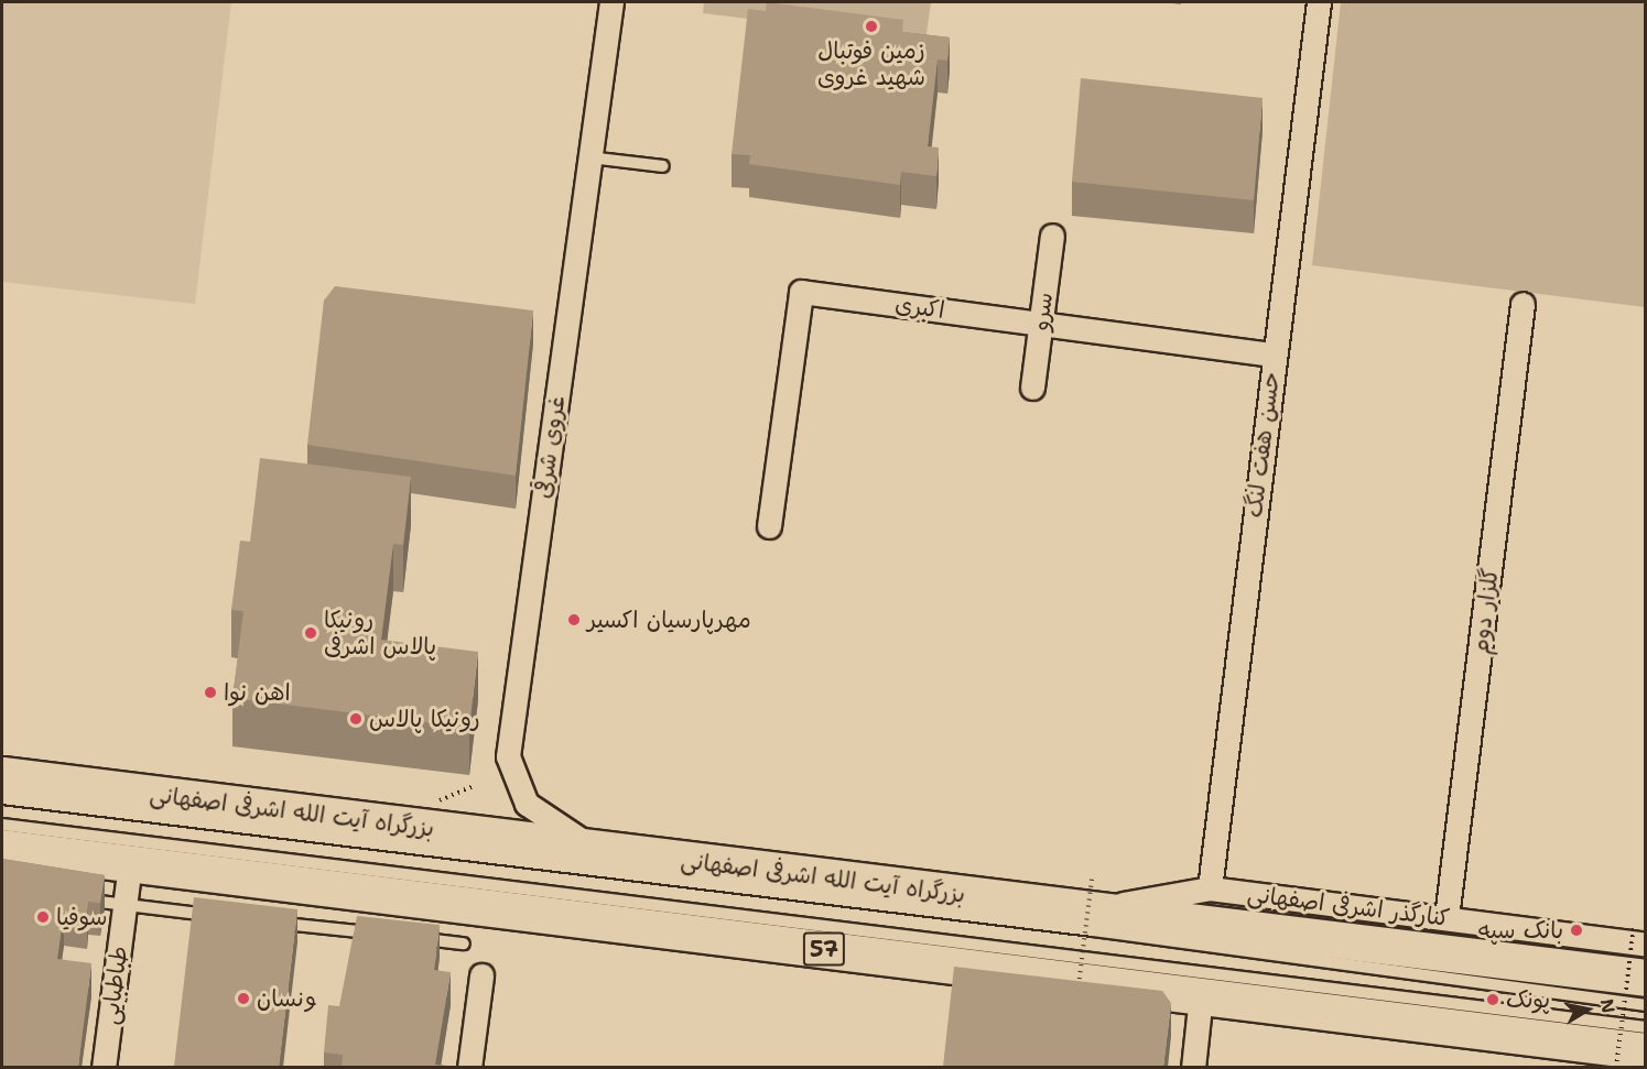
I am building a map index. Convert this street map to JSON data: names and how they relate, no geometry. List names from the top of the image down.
{
  "streets": {
    "highway": ["بزرگراه آیت الله اشرفی اصفهانی", "57"],
    "street": [
      "اکبری",
      "سرو",
      "حسن هفت لنگ",
      "غروی شرقی",
      "گلزار دوم",
      "کنارگذر اشرفی اصفهانی",
      "طباطبایی"
    ]
  },
  "crossings": [
    ["اکبری", "سرو"],
    ["اکبری", "حسن هفت لنگ"],
    ["حسن هفت لنگ", "کنارگذر اشرفی اصفهانی"],
    ["غروی شرقی", "بزرگراه آیت الله اشرفی اصفهانی"],
    ["گلزار دوم", "کنارگذر اشرفی اصفهانی"],
    ["بزرگراه آیت الله اشرفی اصفهانی", "کنارگذر اشرفی اصفهانی"],
    ["57", "طباطبایی"]
  ],
  "places": [
    "زمین فوتبال شهید غروی",
    "مهرپارسیان اکسیر",
    "رونیکا پالاس اشرفی",
    "اهن نوا",
    "رونیکا پالاس",
    "سوفیا",
    "بانک سپه",
    "ونسان",
    "پونک"
  ],
  "north": "right"
}
